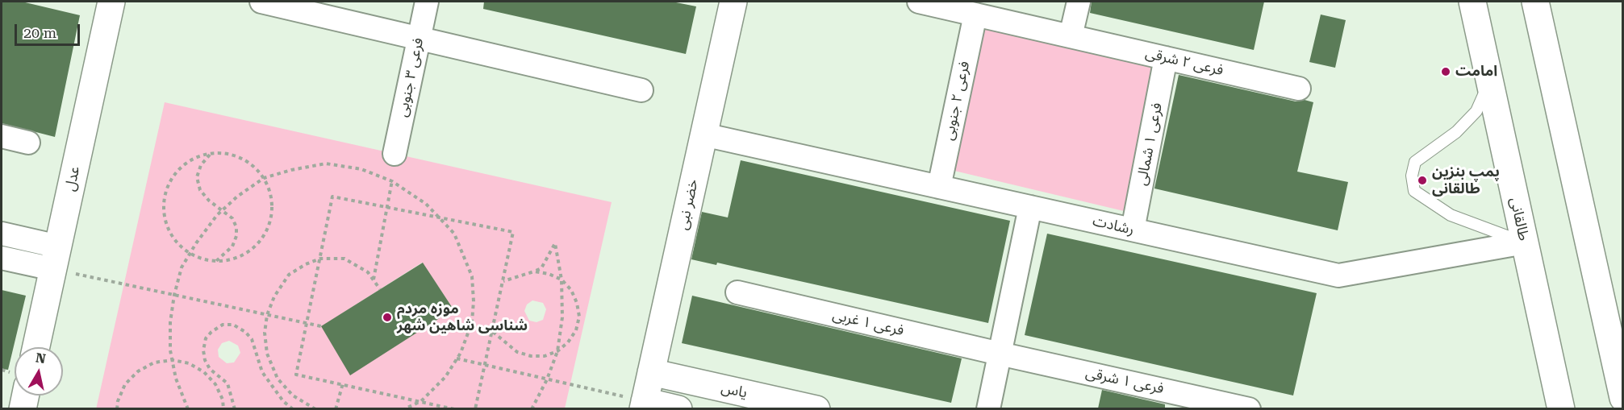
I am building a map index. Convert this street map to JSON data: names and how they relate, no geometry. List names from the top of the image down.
{
  "streets": {
    "street": [
      "فرعی ۲ شرقی",
      "فرعی ۳ جنوبی",
      "فرعی ۲ جنوبی",
      "فرعی ۱ شمالی",
      "عدل",
      "خضر نبی",
      "طالقانی",
      "رشادت",
      "فرعی ۱ غربی",
      "فرعی ۱ شرقی",
      "یاس"
    ]
  },
  "crossings": [
    ["فرعی ۲ شرقی", "فرعی ۲ جنوبی"],
    ["فرعی ۲ شرقی", "فرعی ۱ شمالی"],
    ["فرعی ۲ جنوبی", "رشادت"],
    ["فرعی ۱ شمالی", "رشادت"],
    ["خضر نبی", "رشادت"],
    ["خضر نبی", "یاس"],
    ["طالقانی", "رشادت"],
    ["فرعی ۱ غربی", "فرعی ۱ شرقی"]
  ],
  "places": ["امامت", "پمپ بنزین طالقانی", "موزه مردم شناسی شاهین شهر"],
  "scale_bar": "20 m",
  "north": "top"
}
